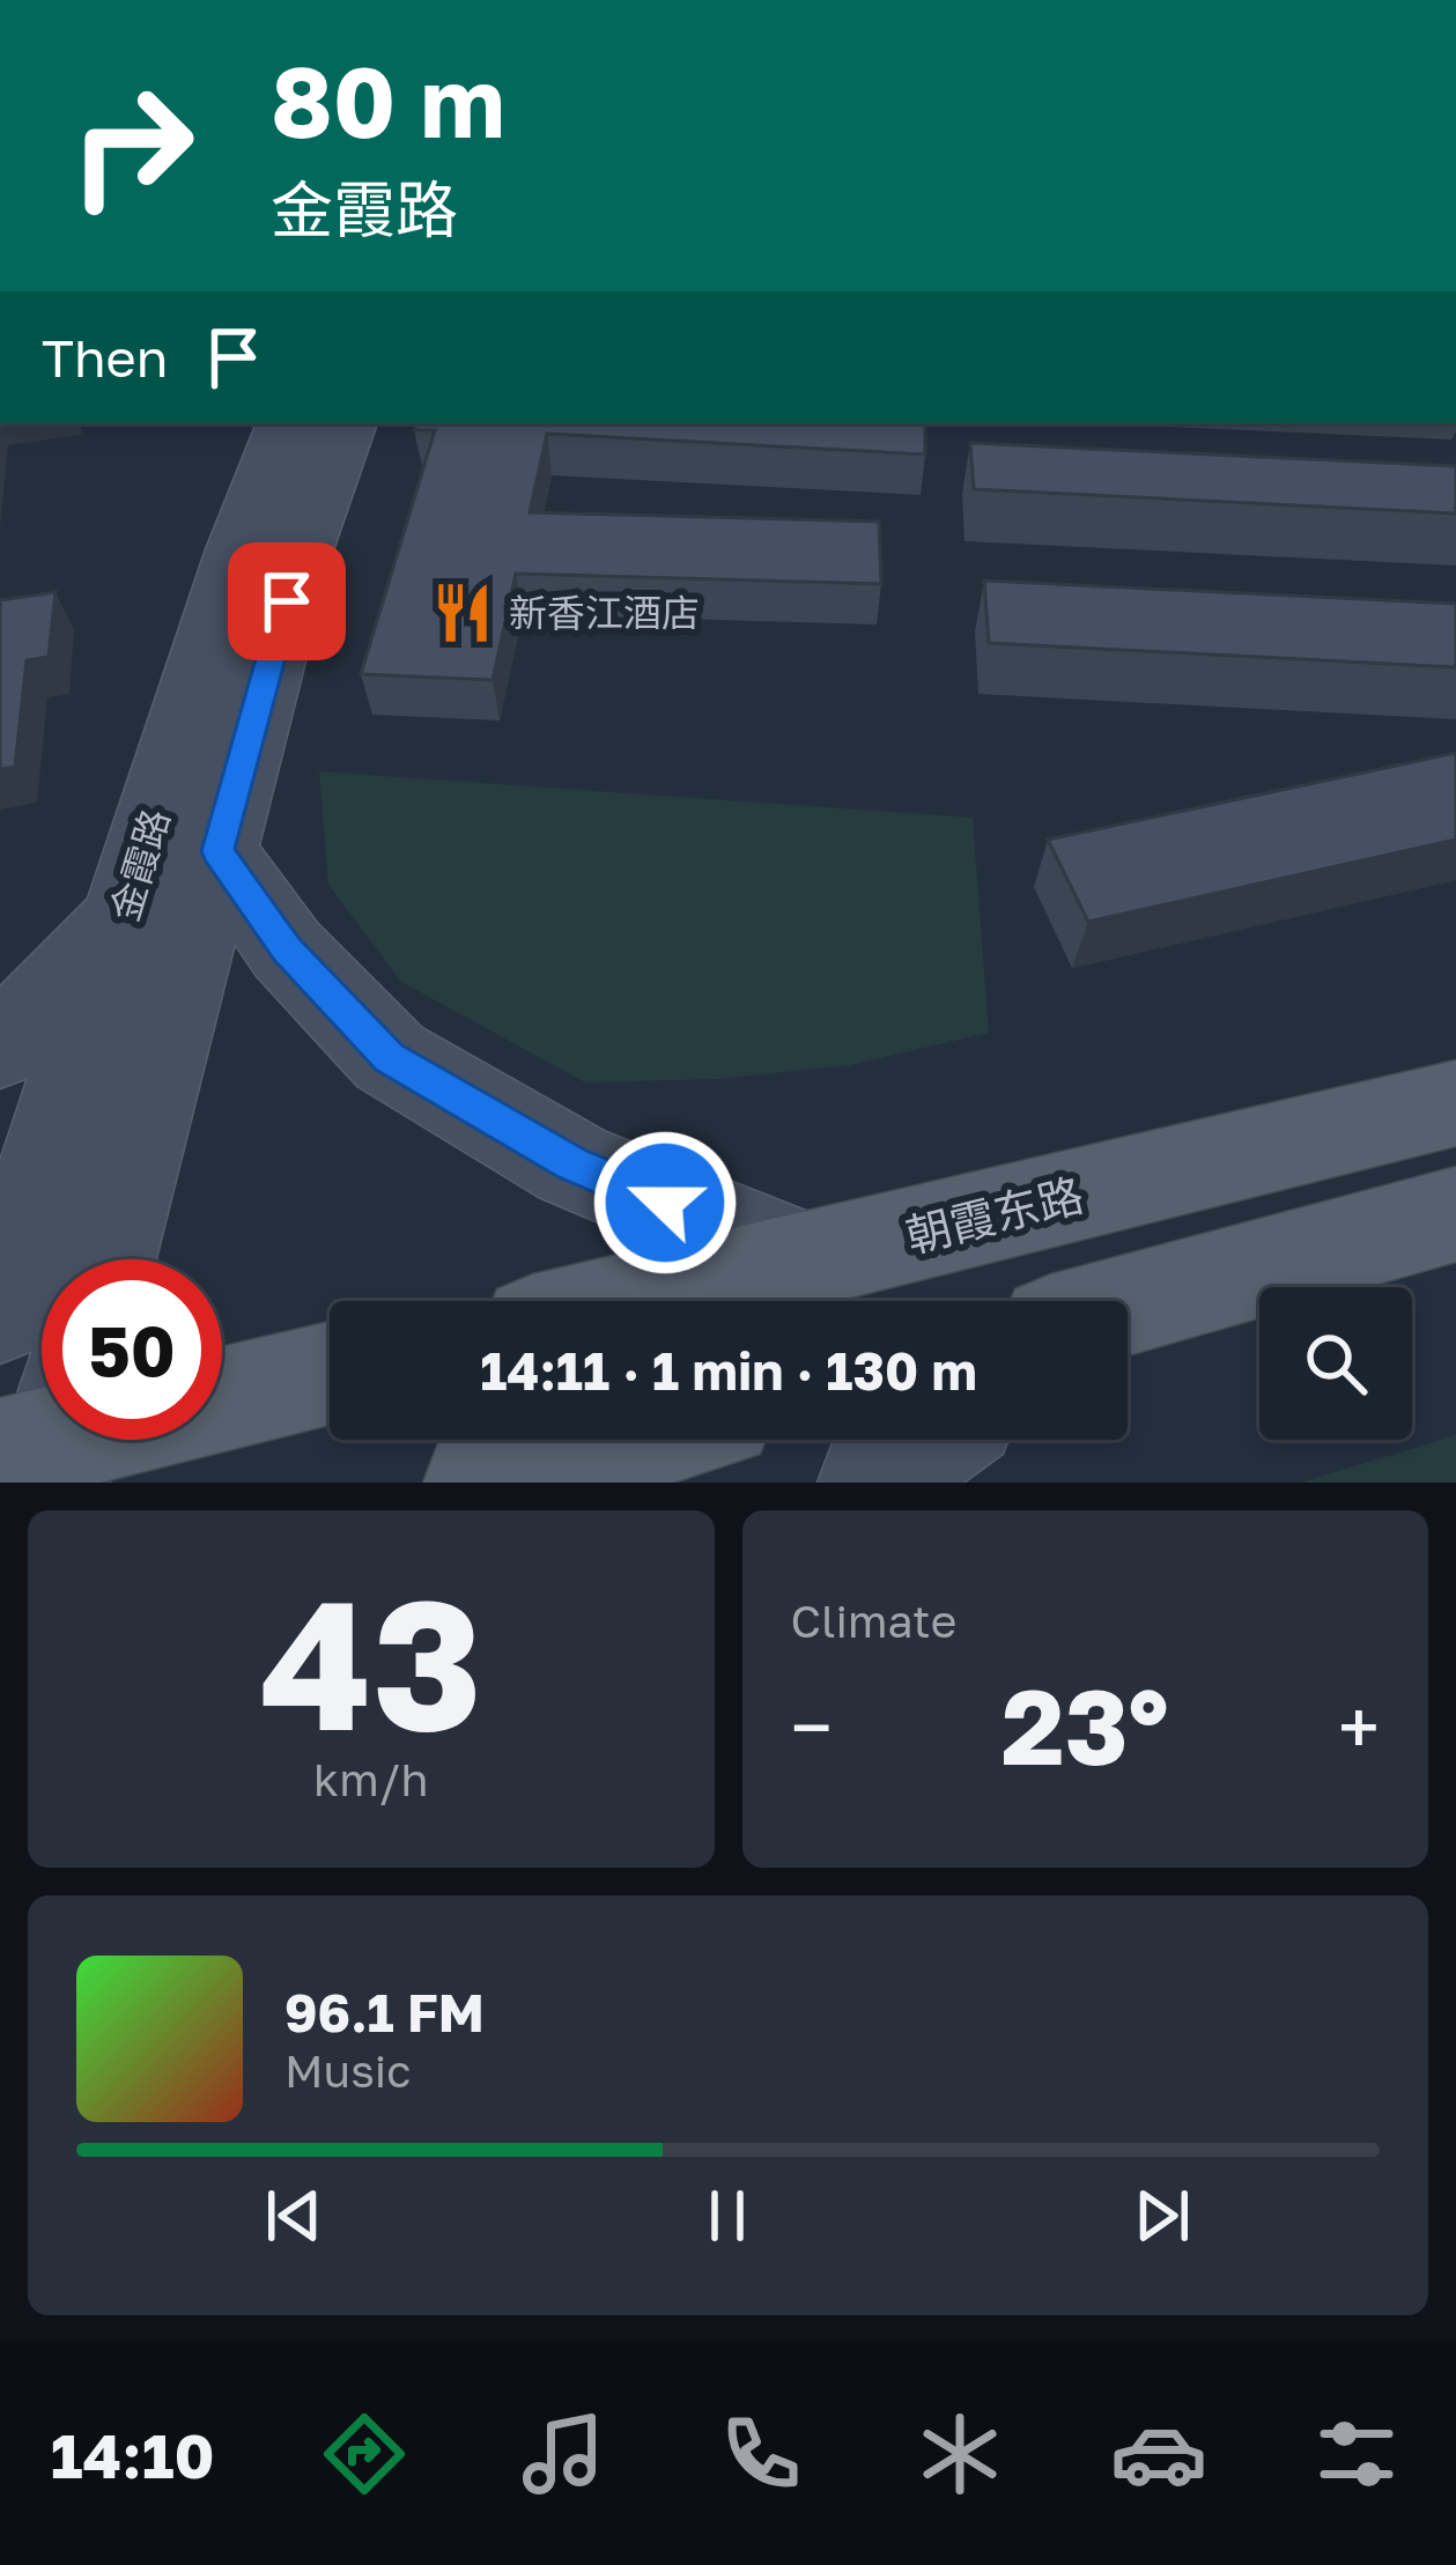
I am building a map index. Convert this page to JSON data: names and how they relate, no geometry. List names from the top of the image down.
{
  "streets": {
    "main road": ["金霞路", "朝霞东路"]
  },
  "places": {
    "restaurant": ["新香江酒店"]
  },
  "page": {
    "turn": ["80 m", "金霞路"],
    "then": "Then",
    "limit": "50",
    "trip": "14:11 · 1 min · 130 m",
    "tile": [
      ["43", "km/h"],
      "Climate"
    ],
    "heat": ["−", "23°", "+"],
    "song": ["96.1 FM", "Music"],
    "tabs": "14:10"
  }
}
